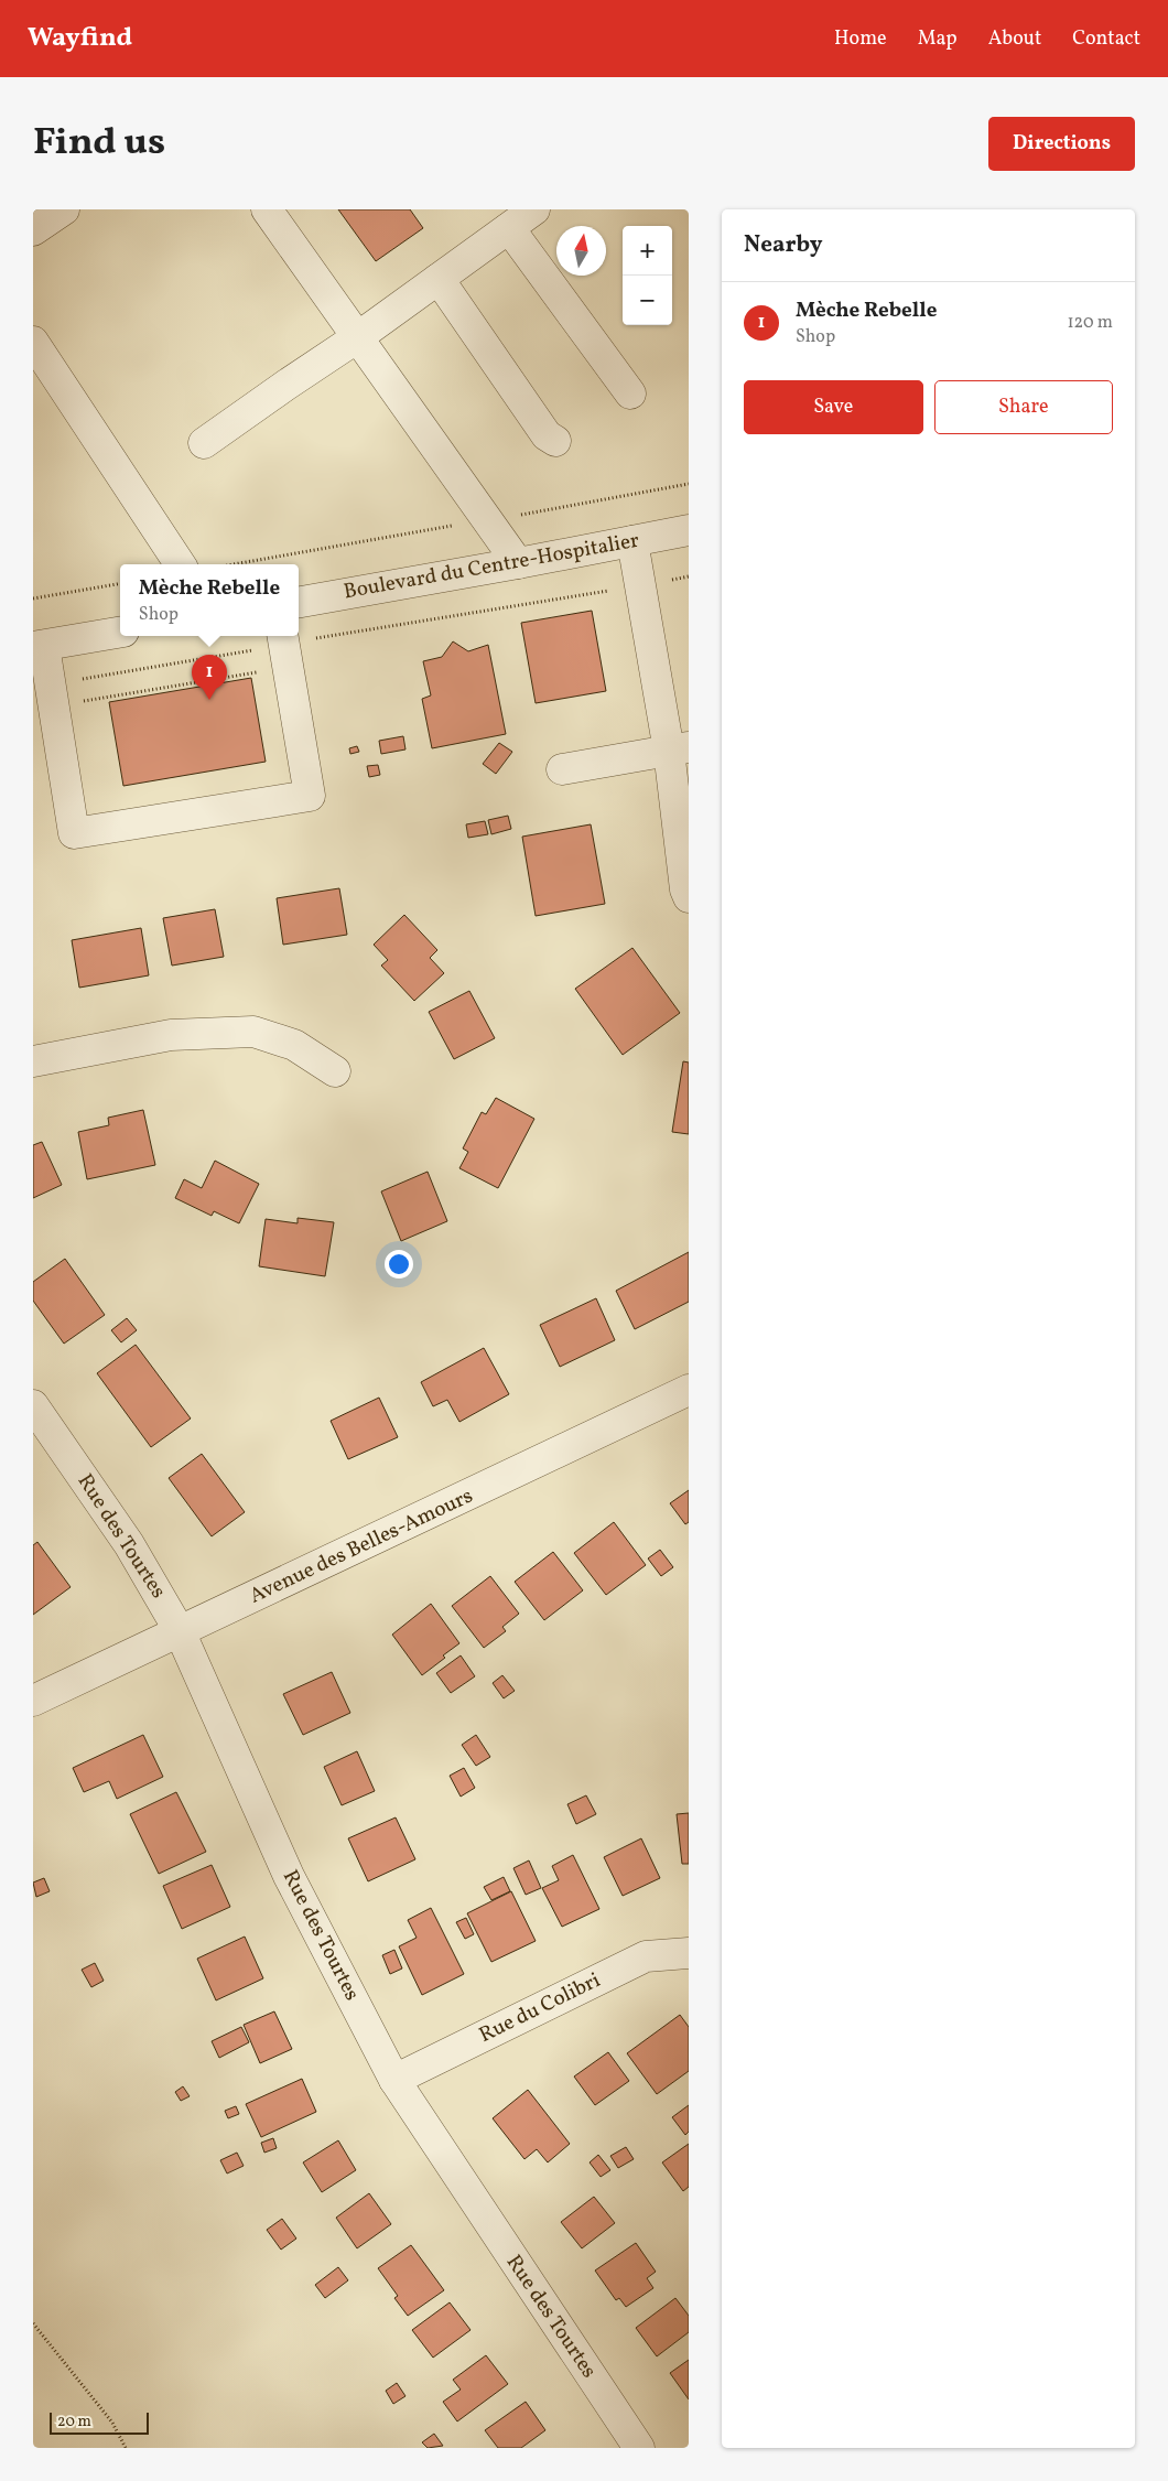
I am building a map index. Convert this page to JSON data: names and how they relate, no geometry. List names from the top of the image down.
{
  "streets": {
    "street": [
      "Boulevard du Centre-Hospitalier",
      "Rue des Tourtes",
      "Avenue des Belles-Amours",
      "Rue du Colibri"
    ]
  },
  "crossings": [
    ["Rue des Tourtes", "Avenue des Belles-Amours"],
    ["Rue des Tourtes", "Rue du Colibri"]
  ],
  "scale_bar": "20 m",
  "north": "top",
  "page": {
    "header": "Wayfind",
    "nav": [
      "Home",
      "Map",
      "About",
      "Contact"
    ],
    "title": "Find us",
    "buttons": [
      "Directions",
      ["Save", "Share"]
    ],
    "heading": "Nearby",
    "map_buttons": ["+", "−"],
    "list": [
      {
        "mark": "1",
        "name": "Mèche Rebelle",
        "note": "Shop",
        "value": "120 m"
      }
    ],
    "popup": ["Mèche Rebelle", "Shop"],
    "pins": "1",
    "scale": "20 m"
  }
}
